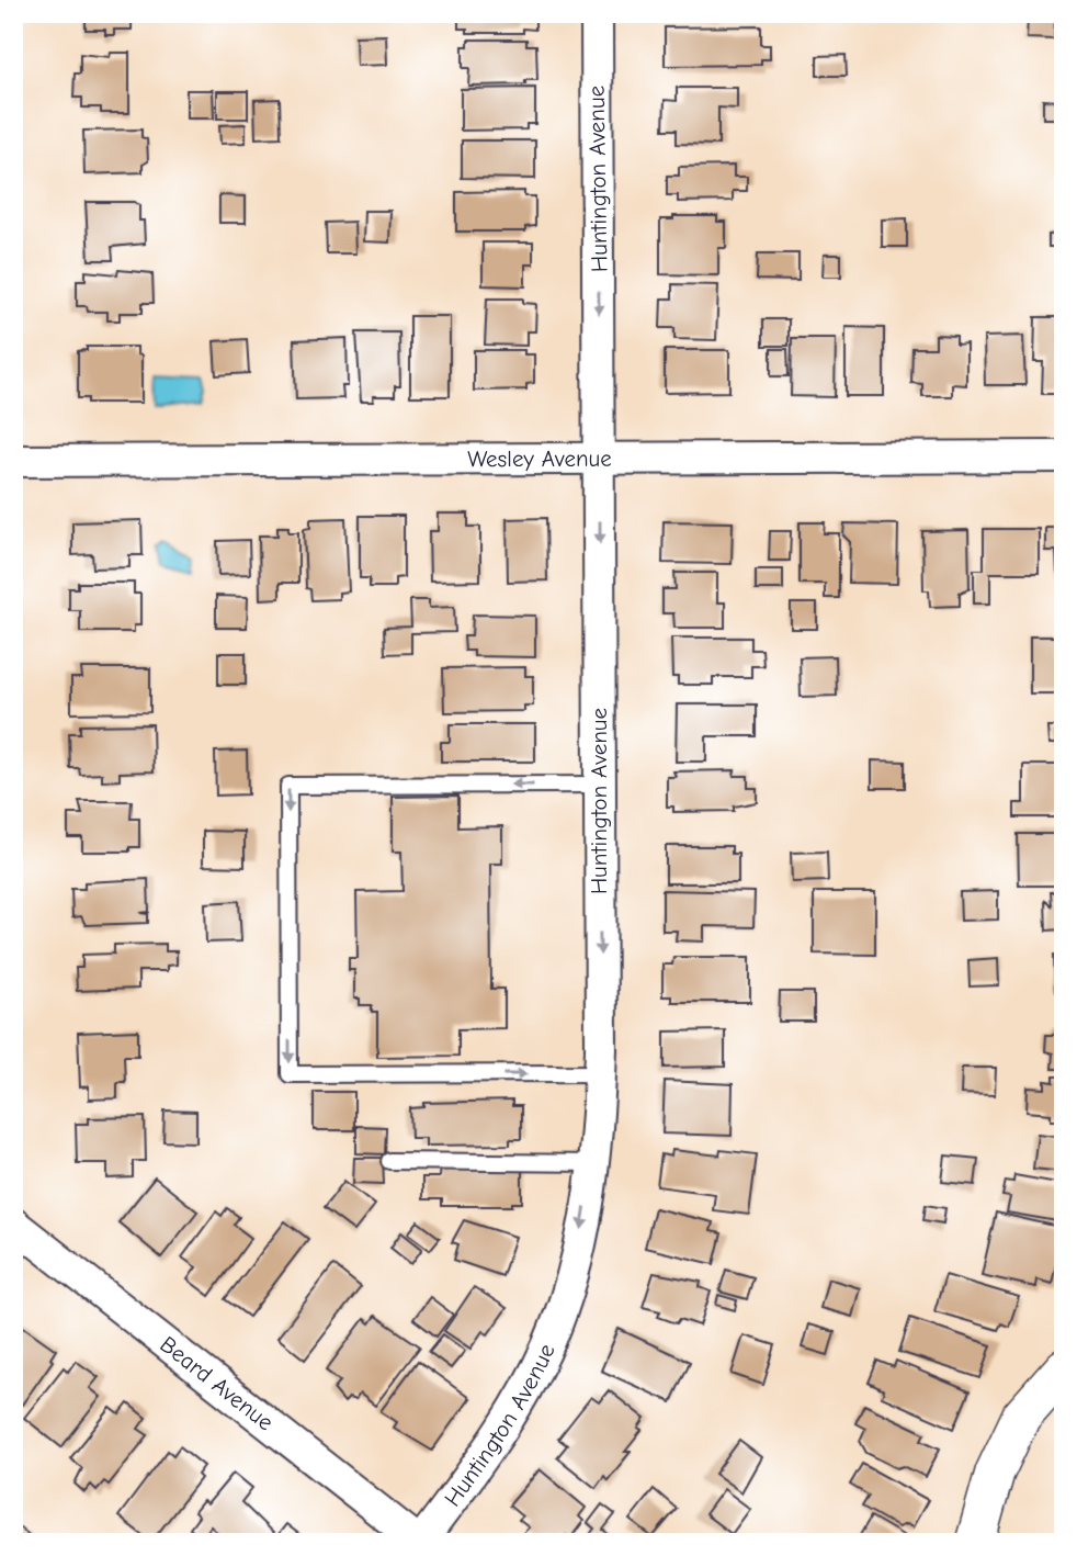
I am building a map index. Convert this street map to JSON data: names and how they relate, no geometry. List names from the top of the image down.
{
  "streets": {
    "street": ["Huntington Avenue", "Wesley Avenue", "Beard Avenue"]
  },
  "crossings": [
    ["Huntington Avenue", "Wesley Avenue"],
    ["Huntington Avenue", "Beard Avenue"]
  ],
  "one_way": ["Huntington Avenue"]
}
